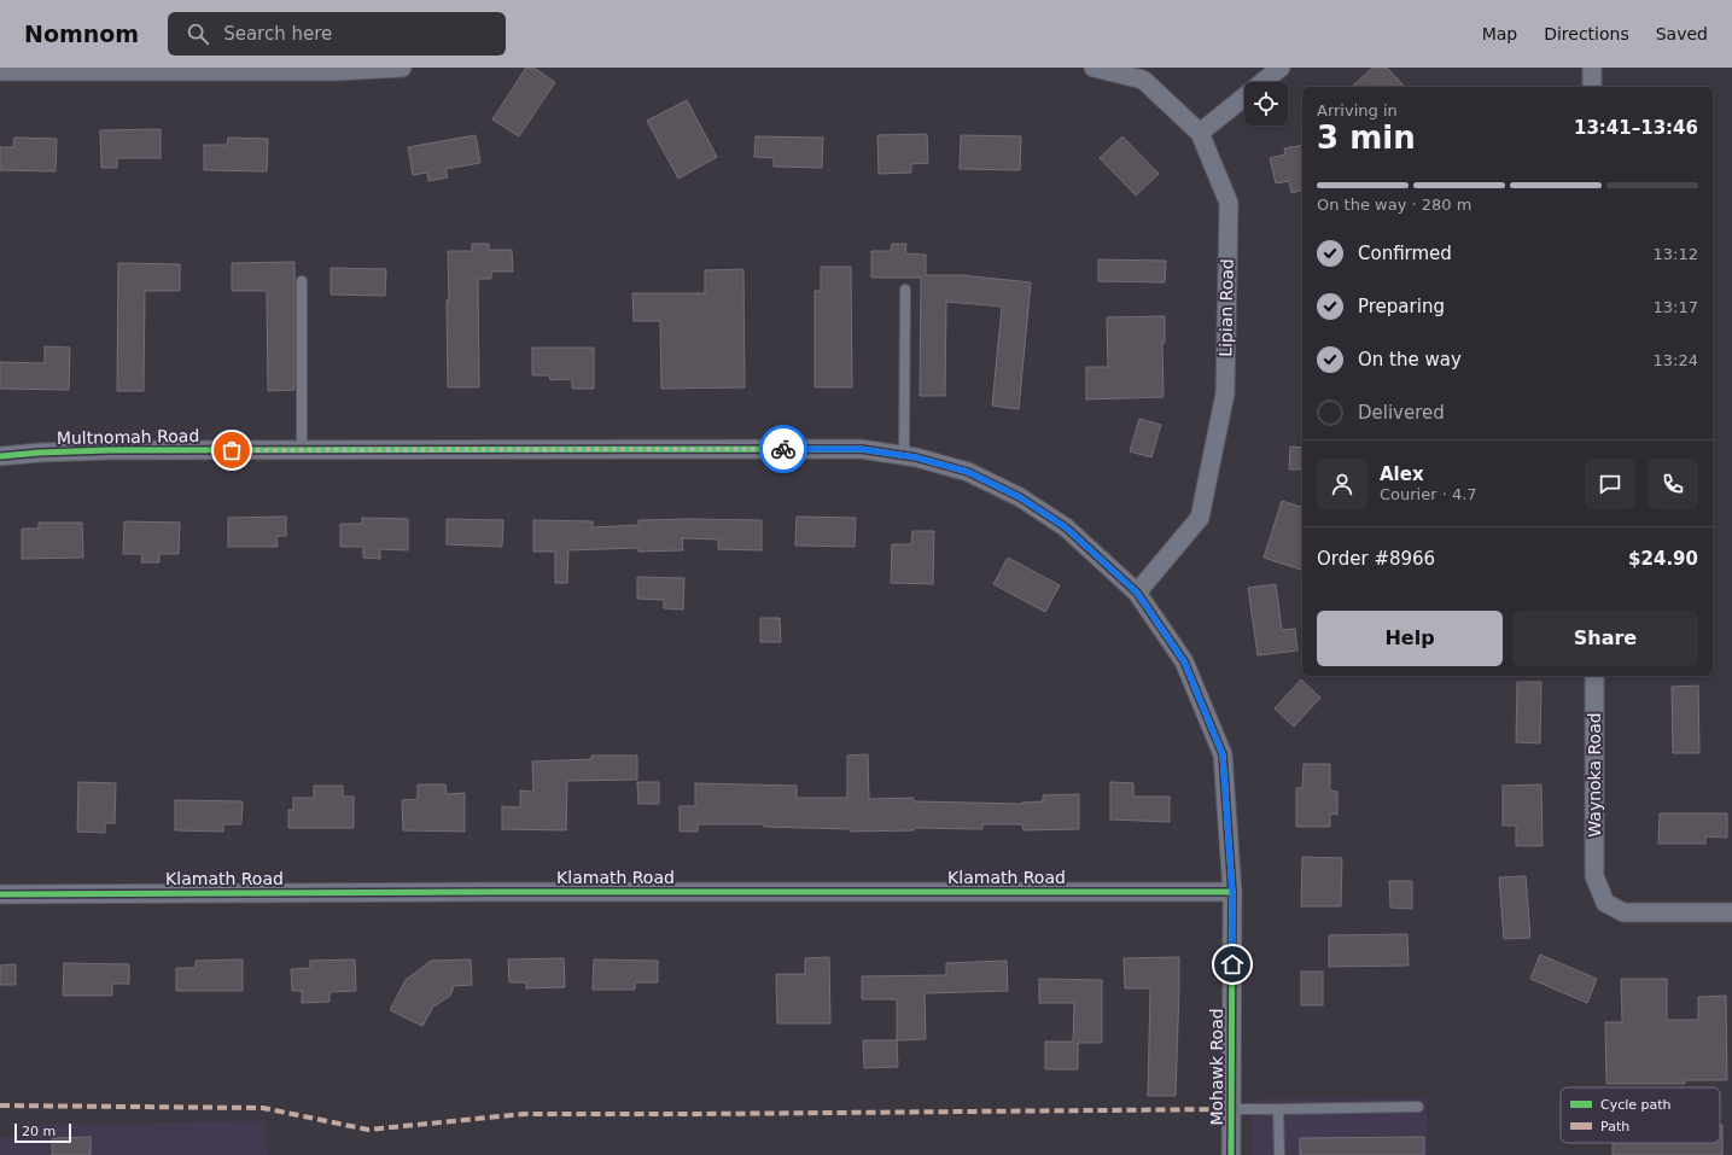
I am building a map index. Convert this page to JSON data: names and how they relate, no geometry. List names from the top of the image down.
{
  "streets": {
    "street": [
      "Lipian Road",
      "Multnomah Road",
      "Waynoka Road",
      "Klamath Road",
      "Mohawk Road"
    ]
  },
  "crossings": [
    ["Lipian Road", "Multnomah Road"],
    ["Multnomah Road", "Klamath Road"],
    ["Multnomah Road", "Mohawk Road"],
    ["Klamath Road", "Mohawk Road"]
  ],
  "legend": ["Cycle path", "Path"],
  "scale_bar": "20 m",
  "page": {
    "header": "Nomnom",
    "search": "Search here",
    "nav": ["Map", "Directions", "Saved"],
    "heading": ["3 min", "Arriving in", "13:41–13:46"],
    "panel": [
      "Alex",
      "Courier · 4.7",
      "Order #8966",
      "$24.90"
    ],
    "bar": "On the way · 280 m",
    "list": [
      ["Confirmed", "13:12"],
      ["Preparing", "13:17"],
      ["On the way", "13:24"],
      "Delivered"
    ],
    "buttons": ["Help", "Share"],
    "scale": "20 m"
  }
}
